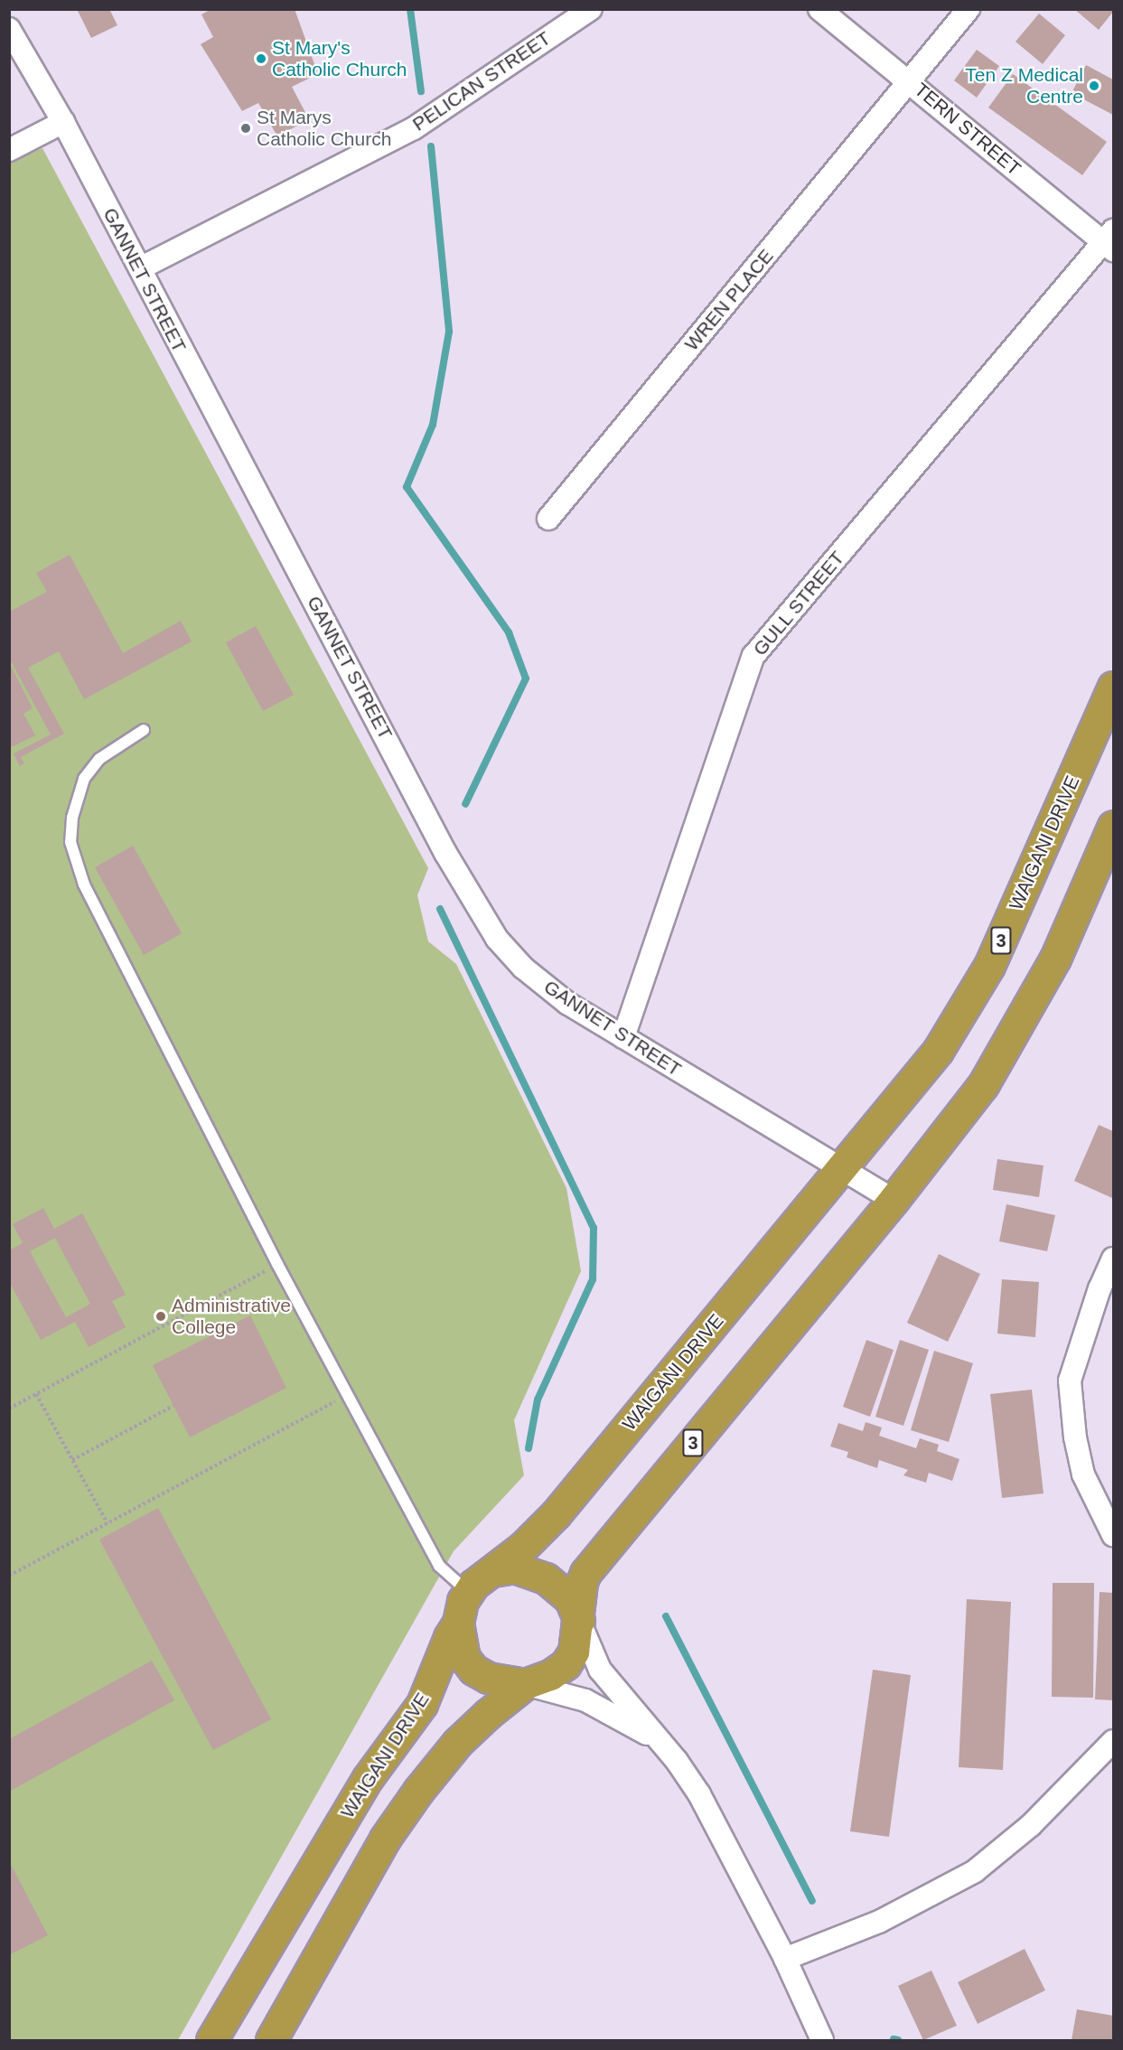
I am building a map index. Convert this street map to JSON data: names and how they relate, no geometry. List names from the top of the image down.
{
  "streets": {
    "highway": ["WAIGANI DRIVE", "3"],
    "street": [
      "PELICAN STREET",
      "TERN STREET",
      "GANNET STREET",
      "WREN PLACE",
      "GULL STREET"
    ]
  },
  "crossings": [
    ["PELICAN STREET", "GANNET STREET"],
    ["TERN STREET", "WREN PLACE"],
    ["TERN STREET", "GULL STREET"],
    ["GANNET STREET", "GULL STREET"],
    ["GANNET STREET", "WAIGANI DRIVE"],
    ["GANNET STREET", "3"],
    ["WAIGANI DRIVE", "3"]
  ],
  "places": [
    "St Mary's Catholic Church",
    "Ten Z Medical Centre",
    "St Marys Catholic Church",
    "Administrative College"
  ]
}
